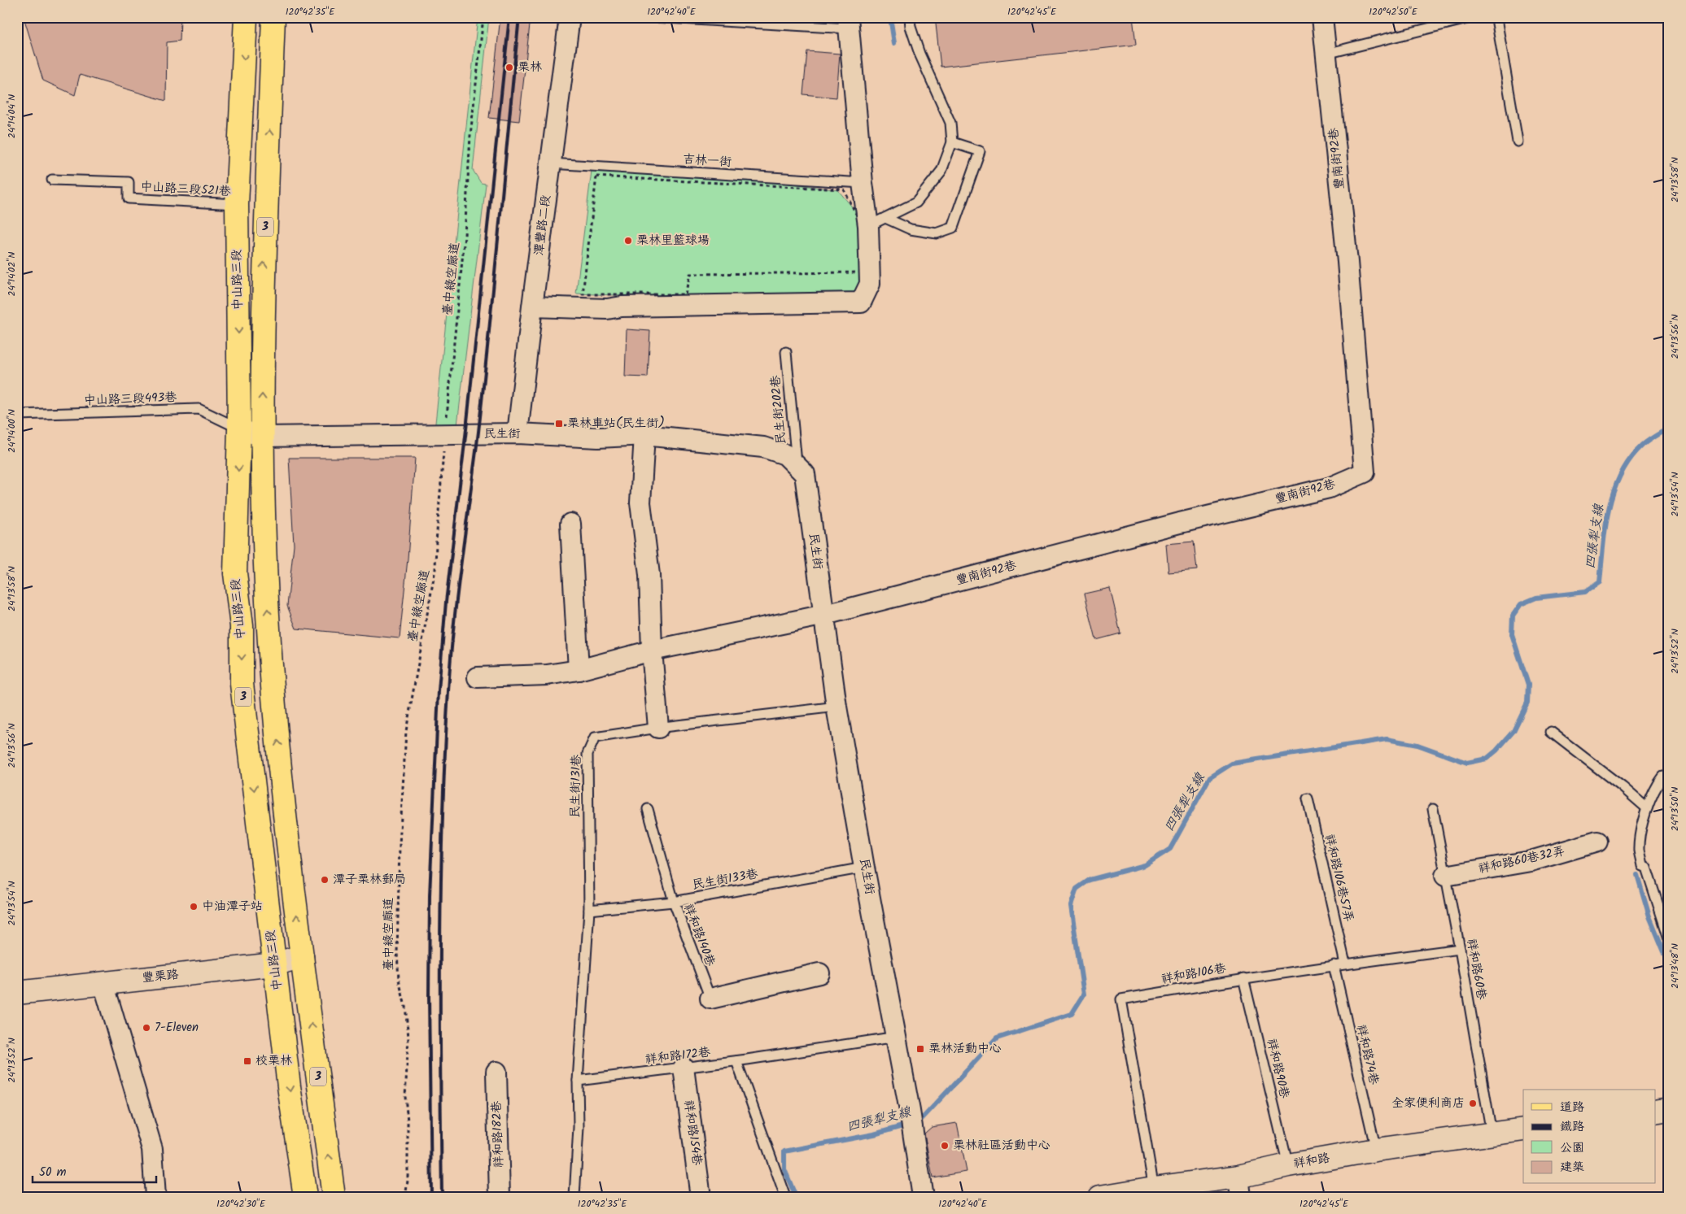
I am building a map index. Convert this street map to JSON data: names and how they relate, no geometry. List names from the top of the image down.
{
  "streets": {
    "main road": ["3", "中山路三段"],
    "street": [
      "豐南街92巷",
      "潭豐路二段",
      "民生街",
      "祥和路60巷32弄",
      "豐栗路",
      "祥和路154巷",
      "祥和路182巷",
      "祥和路"
    ],
    "lane": [
      "吉林一街",
      "中山路三段521巷",
      "中山路三段493巷",
      "民生街202巷",
      "民生街131巷",
      "祥和路106巷57弄",
      "民生街133巷",
      "祥和路140巷",
      "祥和路60巷",
      "祥和路106巷",
      "祥和路74巷",
      "祥和路172巷",
      "祥和路90巷"
    ],
    "path": ["臺中綠空廊道"]
  },
  "crossings": [
    ["豐南街92巷", "民生街"],
    ["吉林一街", "潭豐路二段"],
    ["中山路三段521巷", "中山路三段"],
    ["潭豐路二段", "民生街"],
    ["臺中綠空廊道", "民生街"],
    ["中山路三段", "中山路三段493巷"],
    ["中山路三段", "民生街"],
    ["中山路三段", "豐栗路"],
    ["中山路三段493巷", "民生街"],
    ["民生街202巷", "民生街"],
    ["民生街", "民生街131巷"],
    ["民生街", "民生街133巷"],
    ["民生街", "祥和路172巷"],
    ["民生街131巷", "民生街133巷"],
    ["民生街131巷", "祥和路172巷"],
    ["祥和路60巷32弄", "祥和路60巷"],
    ["祥和路106巷57弄", "祥和路106巷"],
    ["民生街133巷", "祥和路140巷"],
    ["祥和路60巷", "祥和路106巷"],
    ["祥和路60巷", "祥和路"],
    ["祥和路106巷", "祥和路74巷"],
    ["祥和路106巷", "祥和路90巷"],
    ["祥和路106巷", "祥和路"],
    ["祥和路74巷", "祥和路"],
    ["祥和路172巷", "祥和路154巷"],
    ["祥和路90巷", "祥和路"]
  ],
  "water": ["四張犁支線"],
  "places": {
    "other": [
      "栗林",
      "栗林里籃球場",
      "潭子栗林郵局",
      "中油潭子站",
      "7-Eleven",
      "全家便利商店",
      "栗林社區活動中心"
    ],
    "transit": ["栗林車站(民生街)", "栗林活動中心", "校栗林"]
  },
  "legend": [
    "道路",
    "鐵路",
    "公園",
    "建築"
  ],
  "scale_bar": "50 m",
  "coordinates": [
    "120°42'35\"E",
    "120°42'40\"E",
    "120°42'45\"E",
    "120°42'50\"E",
    "24°14'04\"N",
    "24°13'58\"N",
    "24°14'02\"N",
    "24°13'56\"N",
    "24°14'00\"N",
    "24°13'54\"N",
    "24°13'52\"N",
    "24°13'50\"N",
    "24°13'48\"N",
    "120°42'30\"E"
  ]
}
